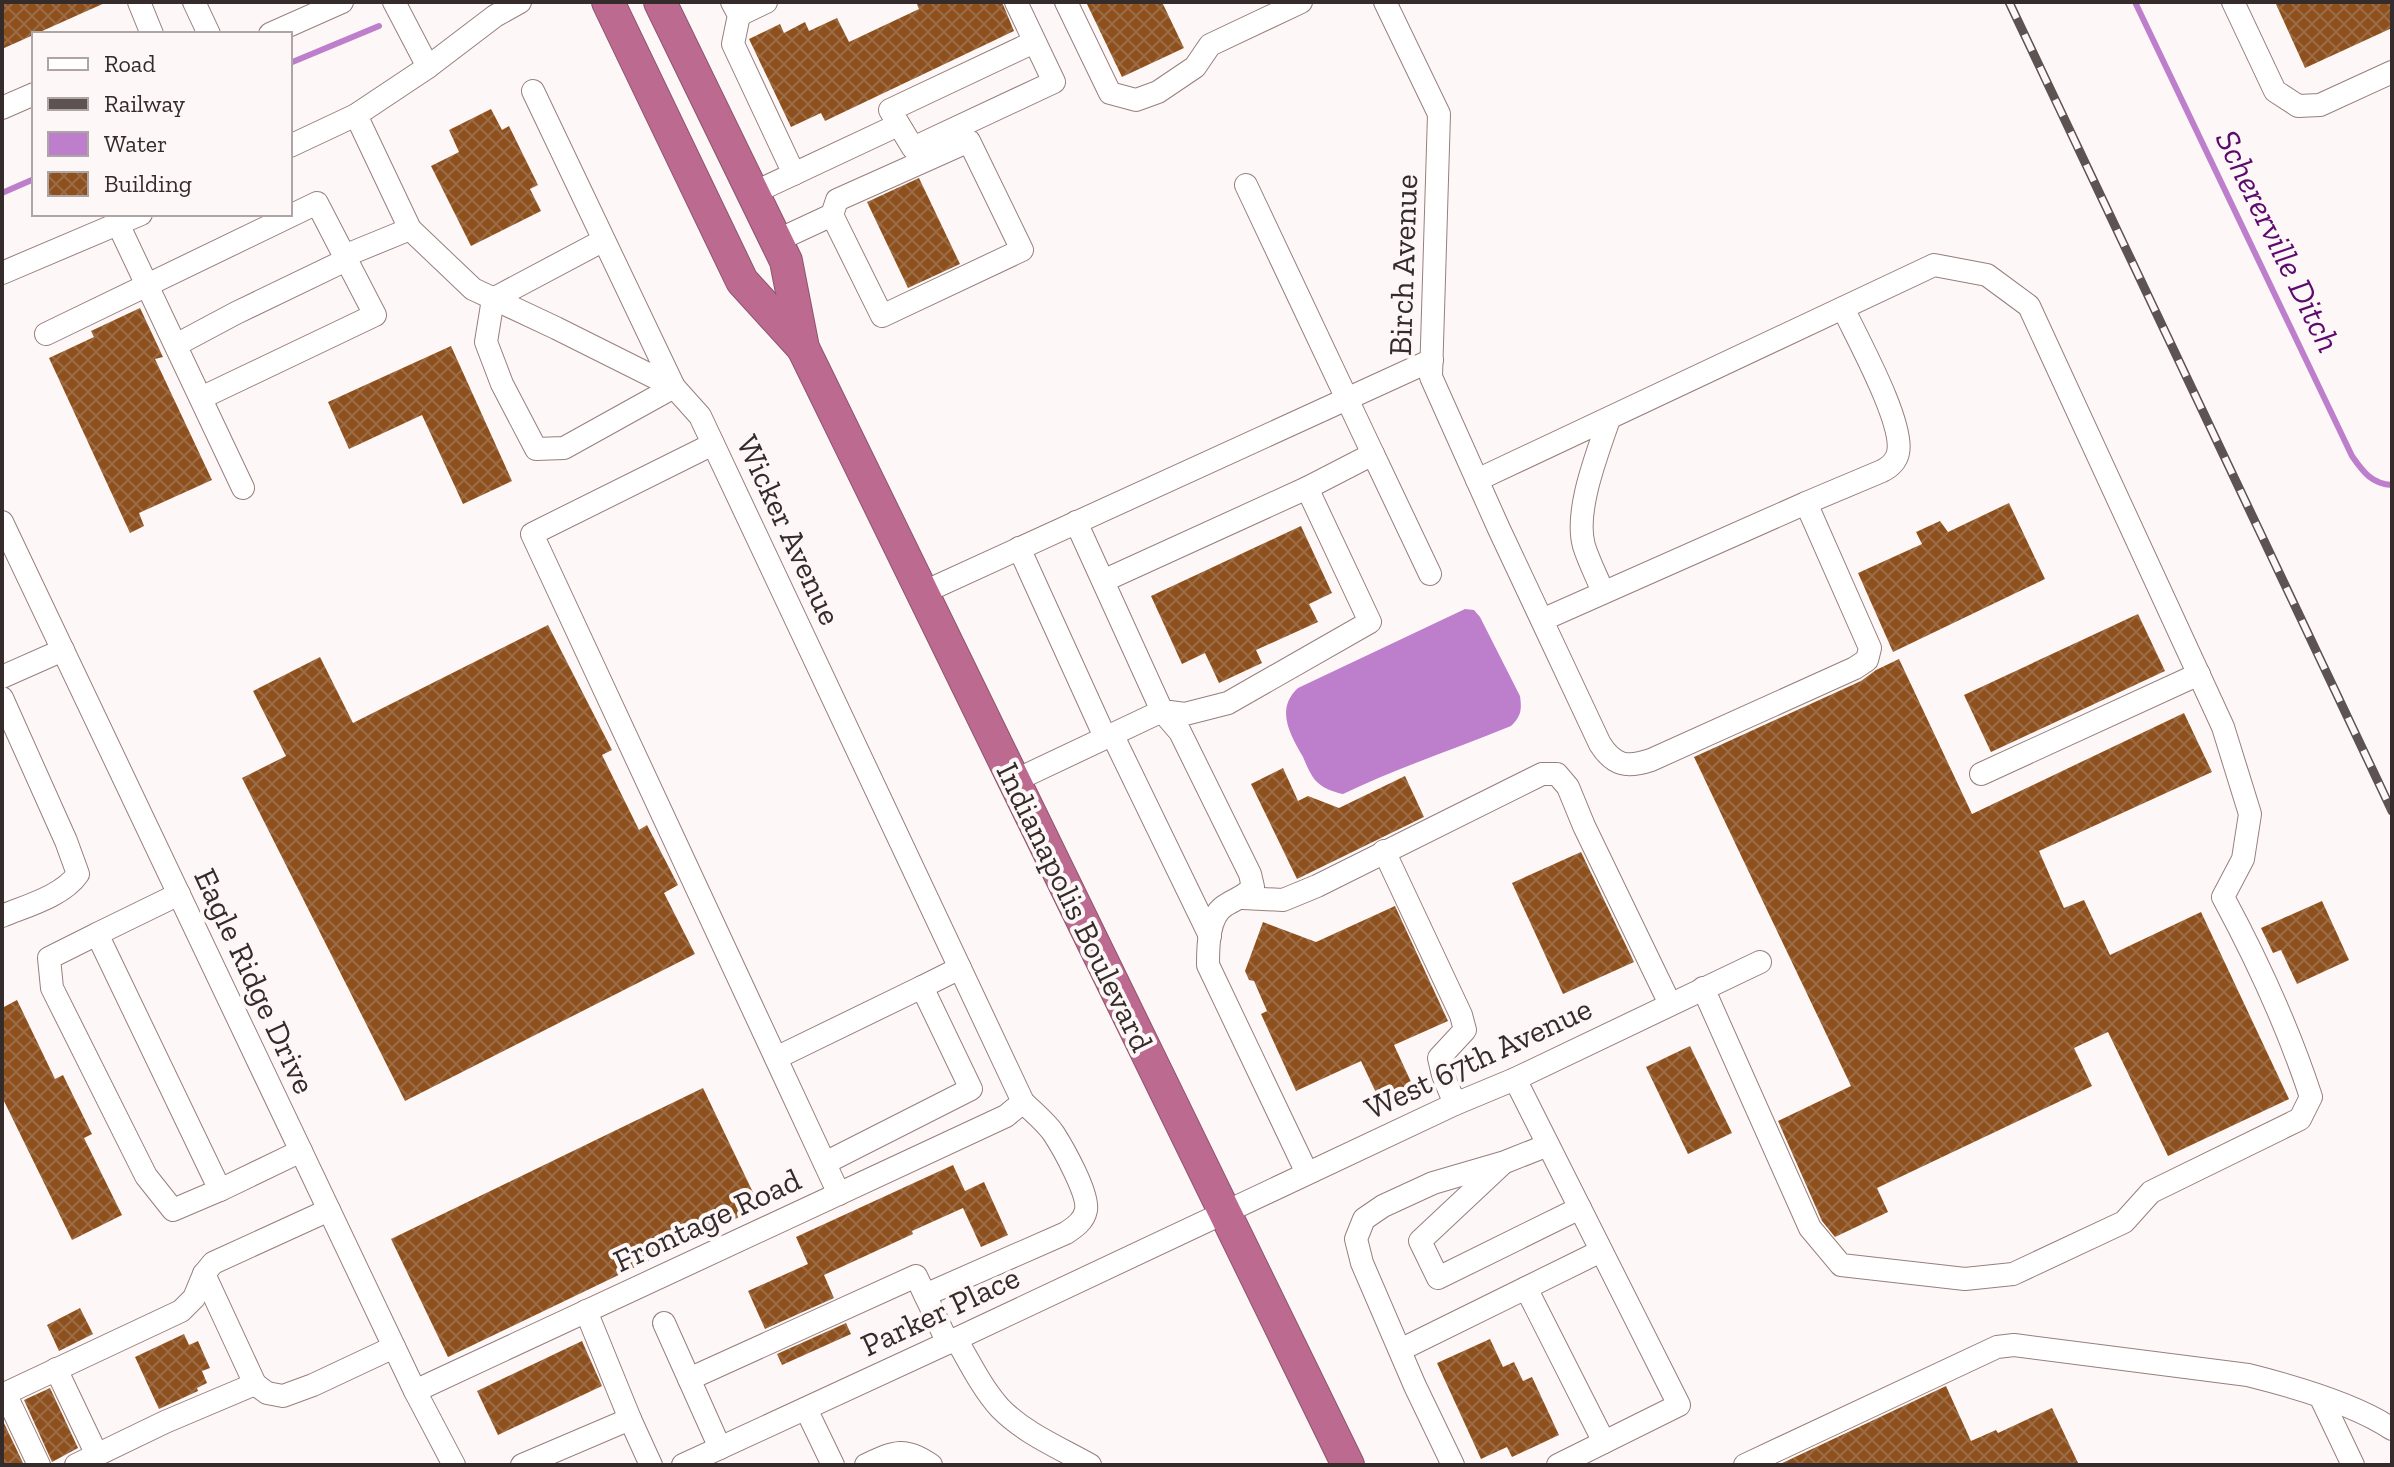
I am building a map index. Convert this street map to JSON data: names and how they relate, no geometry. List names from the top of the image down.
{
  "streets": {
    "highway": ["Indianapolis Boulevard"],
    "street": [
      "Birch Avenue",
      "Wicker Avenue",
      "Eagle Ridge Drive",
      "West 67th Avenue",
      "Frontage Road",
      "Parker Place"
    ]
  },
  "crossings": [
    ["Wicker Avenue", "Frontage Road"],
    ["Indianapolis Boulevard", "West 67th Avenue"],
    ["Indianapolis Boulevard", "Parker Place"],
    ["Eagle Ridge Drive", "Frontage Road"],
    ["West 67th Avenue", "Parker Place"]
  ],
  "water": ["Schererville Ditch"],
  "legend": [
    "Road",
    "Railway",
    "Water",
    "Building"
  ]
}
